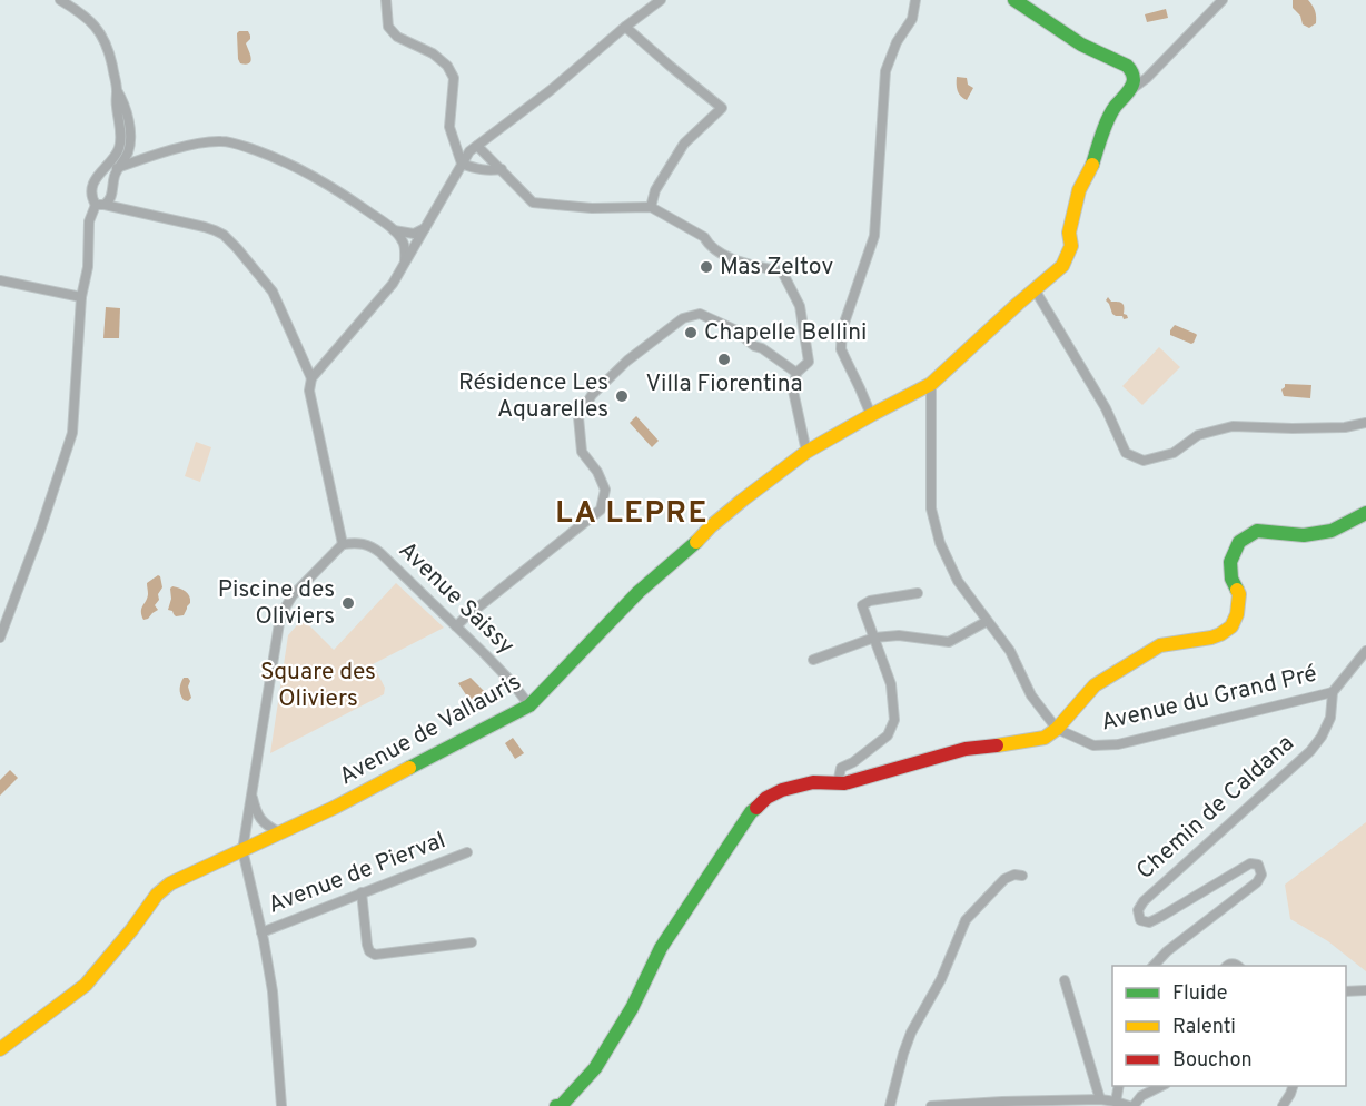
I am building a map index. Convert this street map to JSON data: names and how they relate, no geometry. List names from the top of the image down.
{
  "streets": {
    "main road": ["Avenue de Vallauris"],
    "street": [
      "Avenue Saissy",
      "Avenue du Grand Pré",
      "Chemin de Caldana",
      "Avenue de Pierval"
    ]
  },
  "crossings": [
    ["Avenue Saissy", "Avenue de Vallauris"],
    ["Avenue du Grand Pré", "Chemin de Caldana"]
  ],
  "districts": ["LA LEPRE"],
  "parks": ["Square des Oliviers"],
  "places": [
    "Mas Zeltov",
    "Chapelle Bellini",
    "Villa Fiorentina",
    "Résidence Les Aquarelles",
    "Piscine des Oliviers"
  ],
  "legend": ["Fluide", "Ralenti", "Bouchon"]
}
